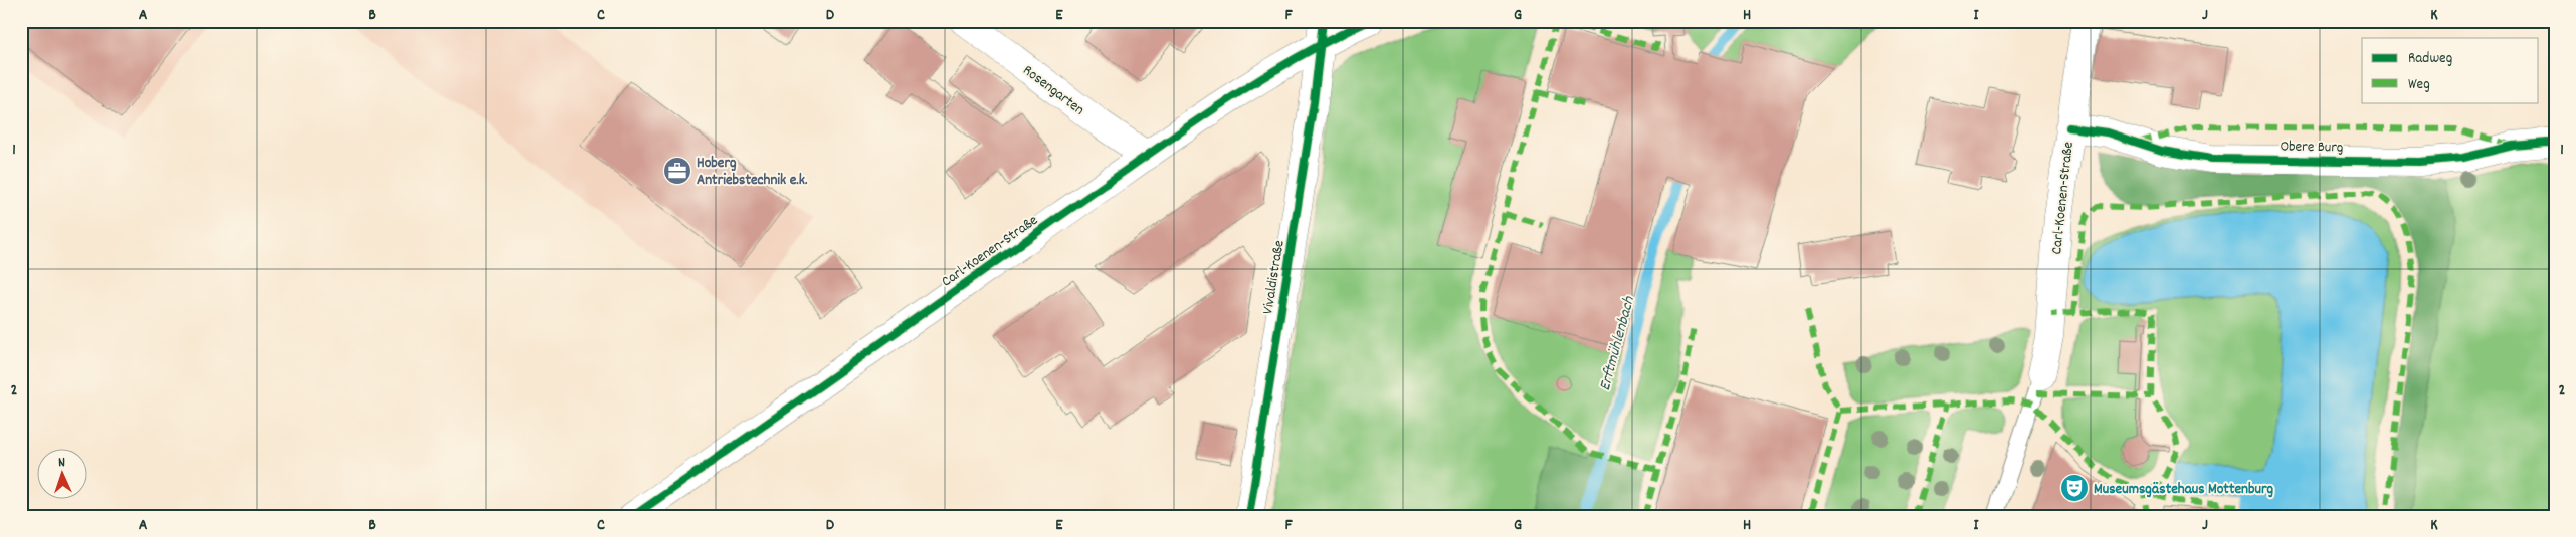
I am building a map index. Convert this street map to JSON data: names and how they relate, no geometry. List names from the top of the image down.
{
  "streets": {
    "street": [
      "Rosengarten",
      "Obere Burg",
      "Carl-Koenen-Straße",
      "Vivaldistraße"
    ]
  },
  "crossings": [
    ["Rosengarten", "Carl-Koenen-Straße"],
    ["Obere Burg", "Carl-Koenen-Straße"],
    ["Carl-Koenen-Straße", "Vivaldistraße"]
  ],
  "water": ["Erftmühlenbach"],
  "places": {
    "office": ["Hoberg Antriebstechnik e.k."],
    "theatre": ["Museumsgästehaus Mottenburg"]
  },
  "legend": ["Radweg", "Weg"],
  "north": "top",
  "grid": {
    "columns": [
      "A",
      "B",
      "C",
      "D",
      "E",
      "F",
      "G",
      "H",
      "I",
      "J",
      "K"
    ],
    "rows": ["1", "2"]
  }
}
